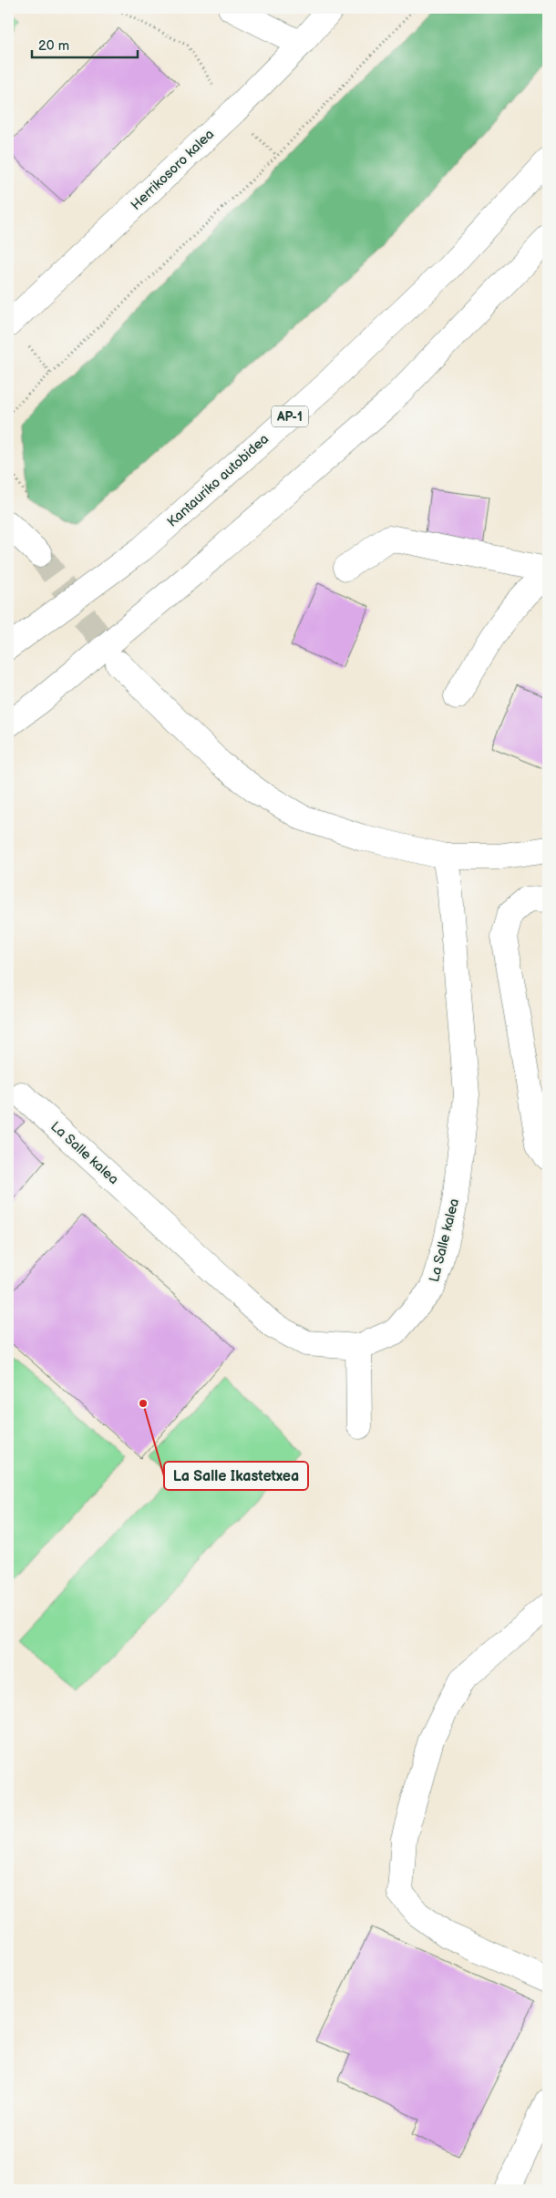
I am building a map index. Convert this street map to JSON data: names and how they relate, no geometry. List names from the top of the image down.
{
  "streets": {
    "main road": [
      "Herrikosoro kalea",
      "AP-1",
      "Kantauriko autobidea",
      "La Salle kalea"
    ]
  },
  "places": ["La Salle Ikastetxea"],
  "scale_bar": "20 m"
}
